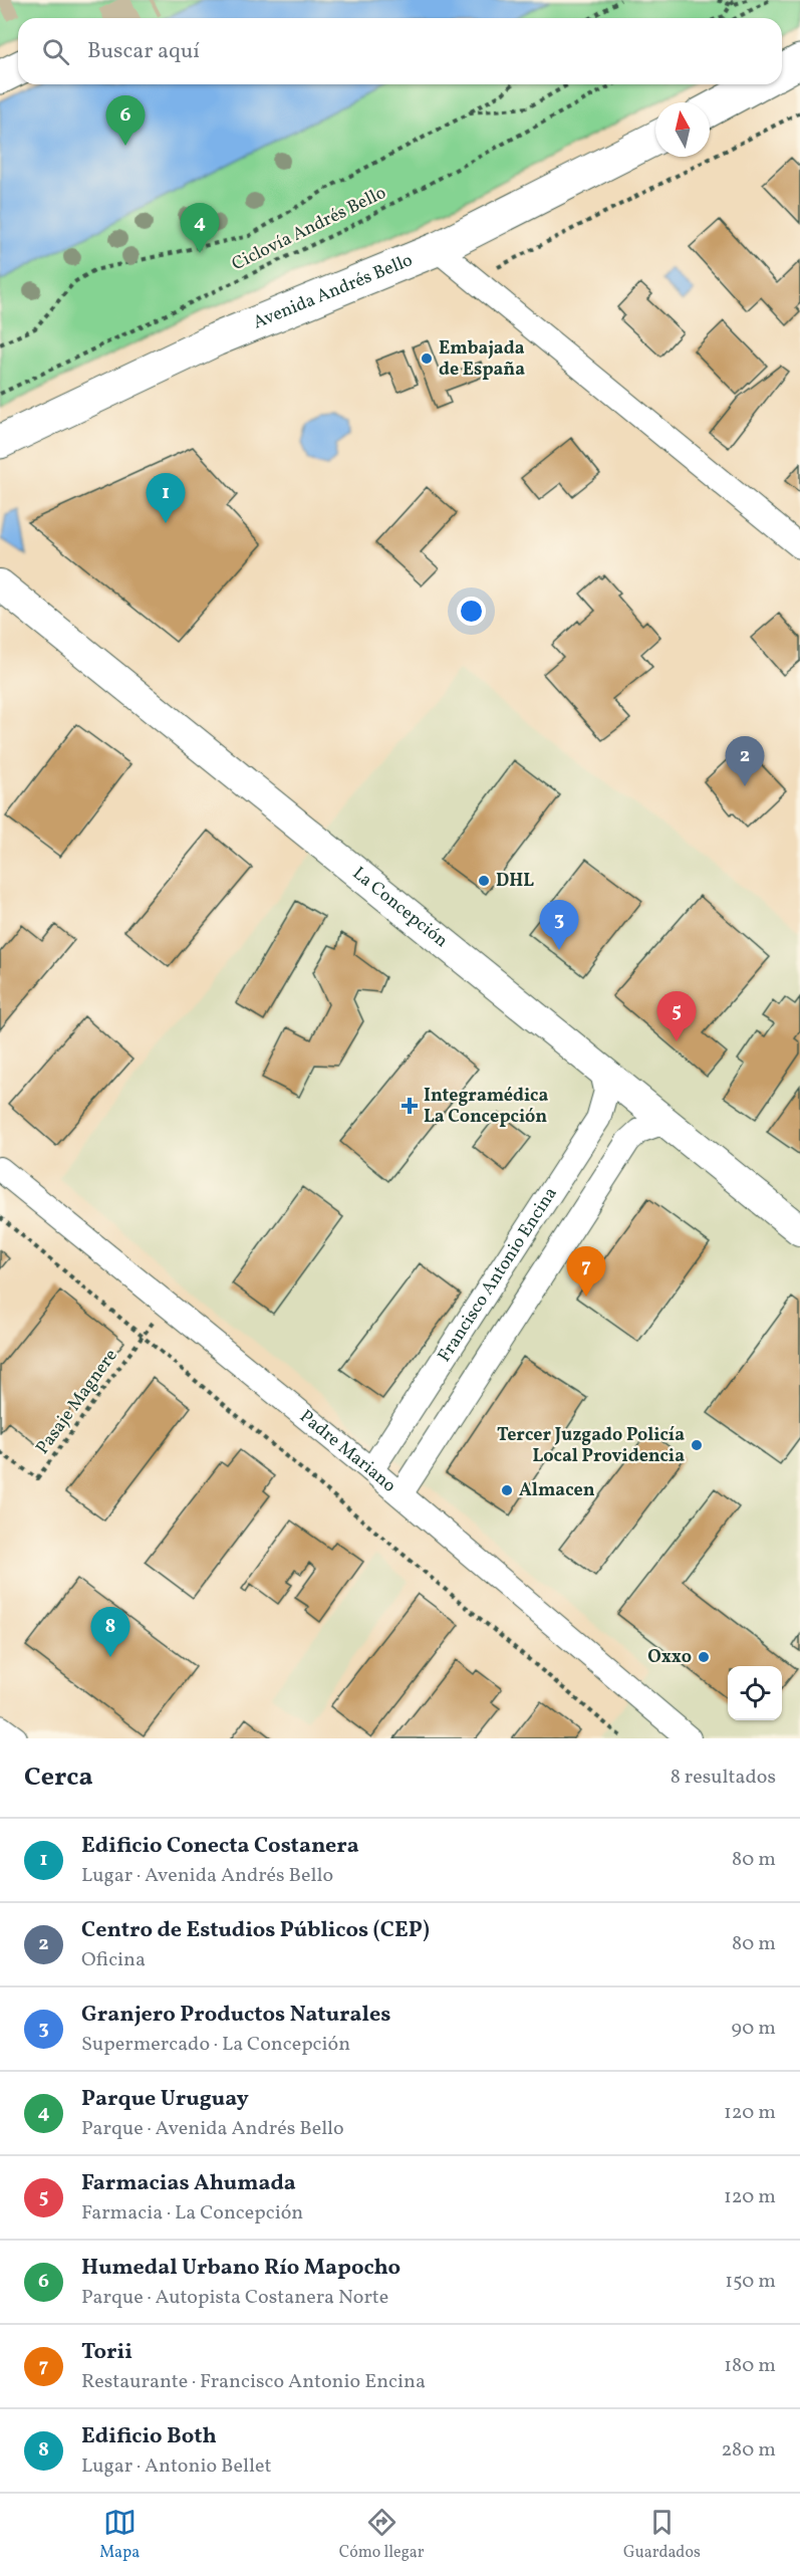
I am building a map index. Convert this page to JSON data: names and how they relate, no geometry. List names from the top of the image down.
{
  "streets": {
    "main road": ["Avenida Andrés Bello"],
    "street": ["La Concepción", "Francisco Antonio Encina", "Padre Mariano"],
    "path": ["Ciclovía Andrés Bello", "Pasaje Magnere"]
  },
  "crossings": [
    ["La Concepción", "Francisco Antonio Encina"],
    ["Francisco Antonio Encina", "Padre Mariano"],
    ["Pasaje Magnere", "Padre Mariano"]
  ],
  "places": {
    "other": [
      "Embajada de España",
      "DHL",
      "Tercer Juzgado Policía Local Providencia",
      "Almacen",
      "Oxxo"
    ],
    "health": ["Integramédica La Concepción"]
  },
  "north": "top",
  "page": {
    "search": "Buscar aquí",
    "pins": [
      "6",
      "4",
      "1",
      "2",
      "3",
      "5",
      "7",
      "8"
    ],
    "heading": ["Cerca", "8 resultados"],
    "list": [
      {
        "mark": "1",
        "name": "Edificio Conecta Costanera",
        "note": "Lugar · Avenida Andrés Bello",
        "value": "80 m"
      },
      {
        "mark": "2",
        "name": "Centro de Estudios Públicos (CEP)",
        "note": "Oficina",
        "value": "80 m"
      },
      {
        "mark": "3",
        "name": "Granjero Productos Naturales",
        "note": "Supermercado · La Concepción",
        "value": "90 m"
      },
      {
        "mark": "4",
        "name": "Parque Uruguay",
        "note": "Parque · Avenida Andrés Bello",
        "value": "120 m"
      },
      {
        "mark": "5",
        "name": "Farmacias Ahumada",
        "note": "Farmacia · La Concepción",
        "value": "120 m"
      },
      {
        "mark": "6",
        "name": "Humedal Urbano Río Mapocho",
        "note": "Parque · Autopista Costanera Norte",
        "value": "150 m"
      },
      {
        "mark": "7",
        "name": "Torii",
        "note": "Restaurante · Francisco Antonio Encina",
        "value": "180 m"
      },
      {
        "mark": "8",
        "name": "Edificio Both",
        "note": "Lugar · Antonio Bellet",
        "value": "280 m"
      }
    ],
    "nav": ["Mapa", "Cómo llegar", "Guardados"]
  }
}
